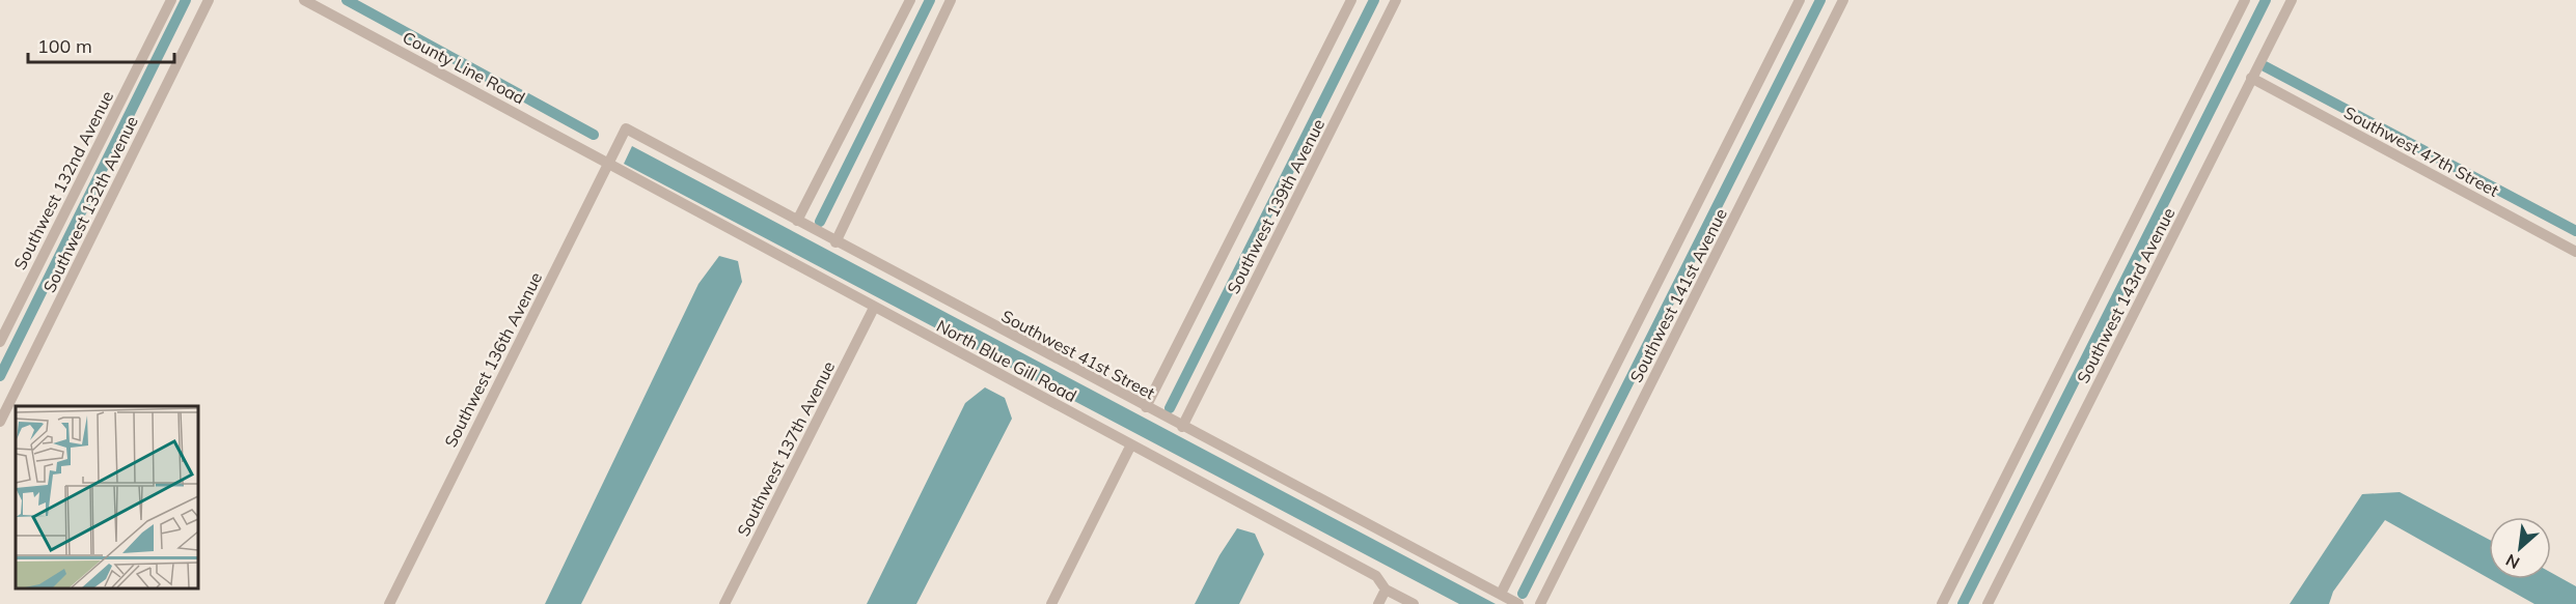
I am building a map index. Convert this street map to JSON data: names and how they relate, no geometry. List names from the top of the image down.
{
  "streets": {
    "street": [
      "County Line Road",
      "Southwest 47th Street",
      "Southwest 132nd Avenue",
      "Southwest 132th Avenue",
      "Southwest 139th Avenue",
      "Southwest 141st Avenue",
      "Southwest 143rd Avenue",
      "Southwest 41st Street",
      "Southwest 136th Avenue",
      "North Blue Gill Road",
      "Southwest 137th Avenue"
    ]
  },
  "crossings": [
    ["County Line Road", "Southwest 136th Avenue"],
    ["County Line Road", "North Blue Gill Road"],
    ["Southwest 47th Street", "Southwest 143rd Avenue"],
    ["Southwest 139th Avenue", "Southwest 41st Street"],
    ["Southwest 141st Avenue", "Southwest 41st Street"],
    ["Southwest 41st Street", "Southwest 136th Avenue"],
    ["Southwest 136th Avenue", "North Blue Gill Road"],
    ["North Blue Gill Road", "Southwest 137th Avenue"]
  ],
  "scale_bar": "100 m",
  "north": "bottom left"
}
